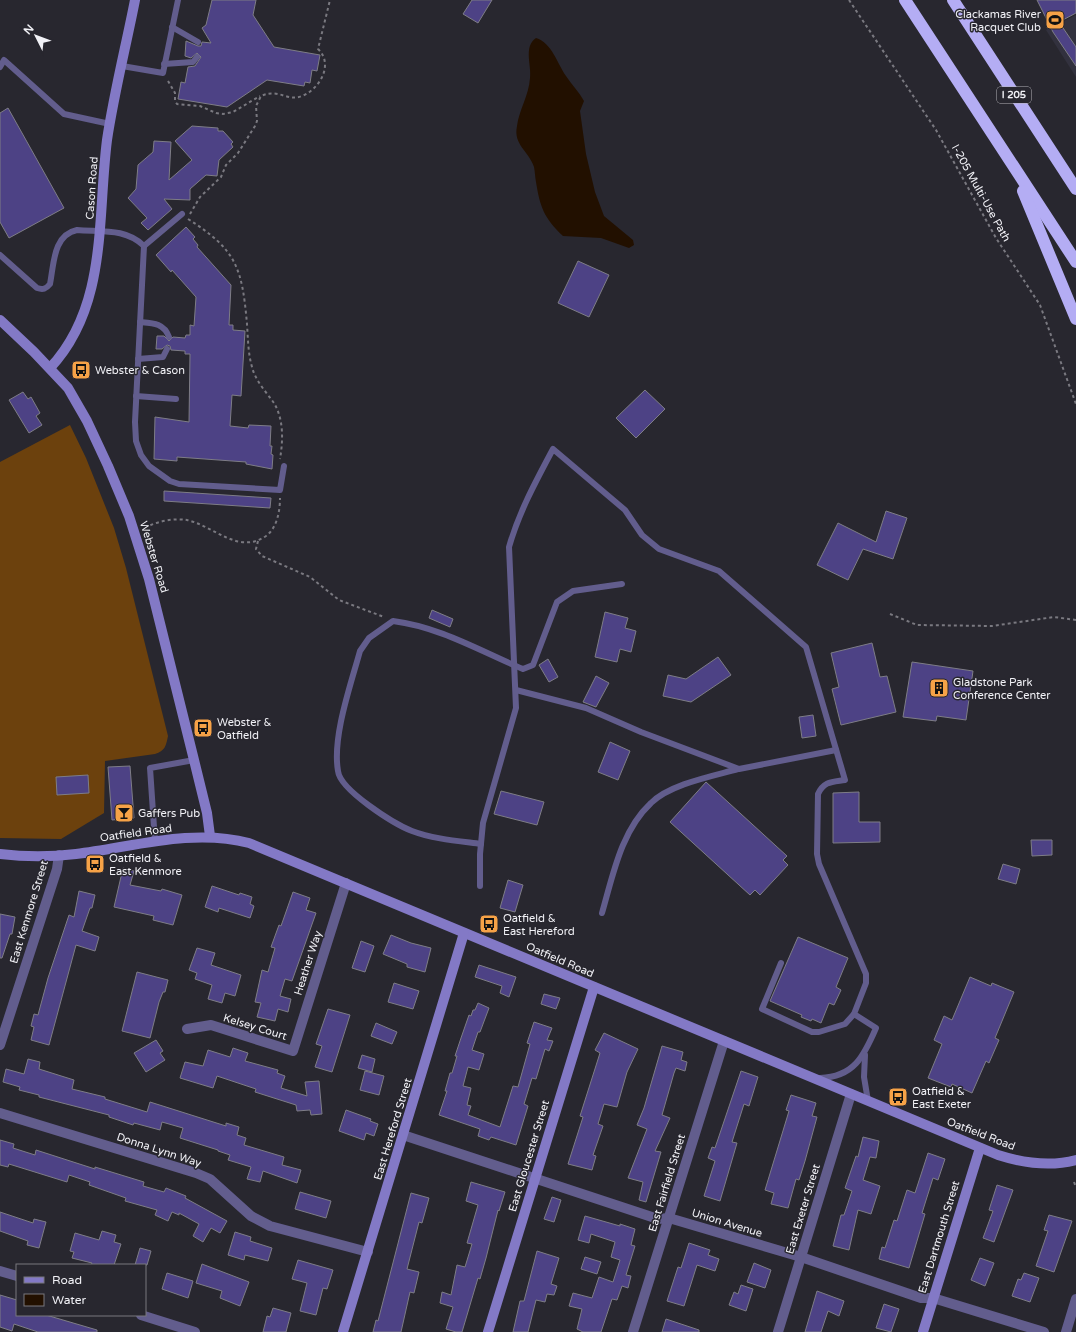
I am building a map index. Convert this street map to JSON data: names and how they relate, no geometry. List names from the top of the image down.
{
  "streets": {
    "highway": ["I 205"],
    "street": [
      "Cason Road",
      "Webster Road",
      "Oatfield Road",
      "East Kenmore Street",
      "Heather Way",
      "Kelsey Court",
      "East Hereford Street",
      "Donna Lynn Way",
      "East Gloucester Street",
      "East Fairfield Street",
      "East Exeter Street",
      "Union Avenue",
      "East Dartmouth Street"
    ],
    "path": ["I-205 Multi-Use Path"]
  },
  "crossings": [
    ["Cason Road", "Webster Road"],
    ["Webster Road", "Oatfield Road"],
    ["Oatfield Road", "East Kenmore Street"],
    ["Oatfield Road", "Heather Way"],
    ["Oatfield Road", "East Hereford Street"],
    ["Oatfield Road", "East Gloucester Street"],
    ["Oatfield Road", "East Fairfield Street"],
    ["Oatfield Road", "East Exeter Street"],
    ["Oatfield Road", "East Dartmouth Street"],
    ["Heather Way", "Kelsey Court"],
    ["East Hereford Street", "Donna Lynn Way"],
    ["East Hereford Street", "Union Avenue"],
    ["East Gloucester Street", "Union Avenue"],
    ["East Fairfield Street", "Union Avenue"],
    ["East Exeter Street", "Union Avenue"],
    ["Union Avenue", "East Dartmouth Street"]
  ],
  "places": {
    "sports": ["Clackamas River Racquet Club"],
    "bus stop": [
      "Webster & Cason",
      "Webster & Oatfield",
      "Oatfield & East Kenmore",
      "Oatfield & East Hereford",
      "Oatfield & East Exeter"
    ],
    "building": ["Gladstone Park Conference Center"],
    "bar": ["Gaffers Pub"]
  },
  "legend": ["Road", "Water"],
  "north": "top left"
}
